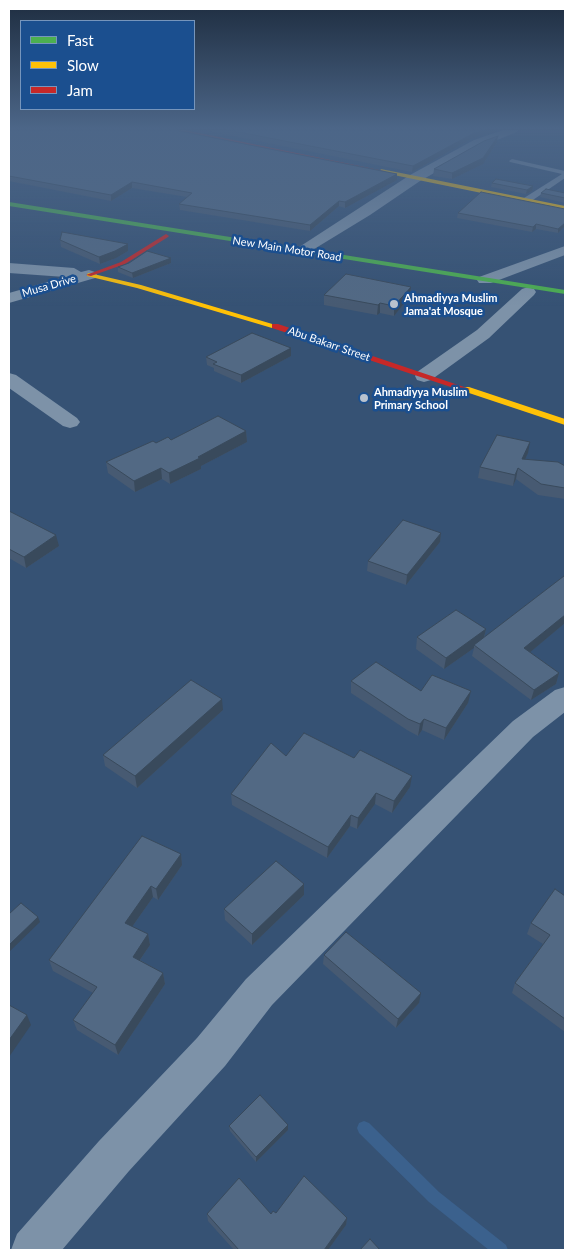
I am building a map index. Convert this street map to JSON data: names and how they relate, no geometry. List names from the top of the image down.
{
  "streets": {
    "main road": ["New Main Motor Road", "Abu Bakarr Street"],
    "street": ["Musa Drive"]
  },
  "crossings": [
    ["Musa Drive", "Abu Bakarr Street"]
  ],
  "places": ["Ahmadiyya Muslim Jama'at Mosque", "Ahmadiyya Muslim Primary School"],
  "legend": ["Fast", "Slow", "Jam"]
}
